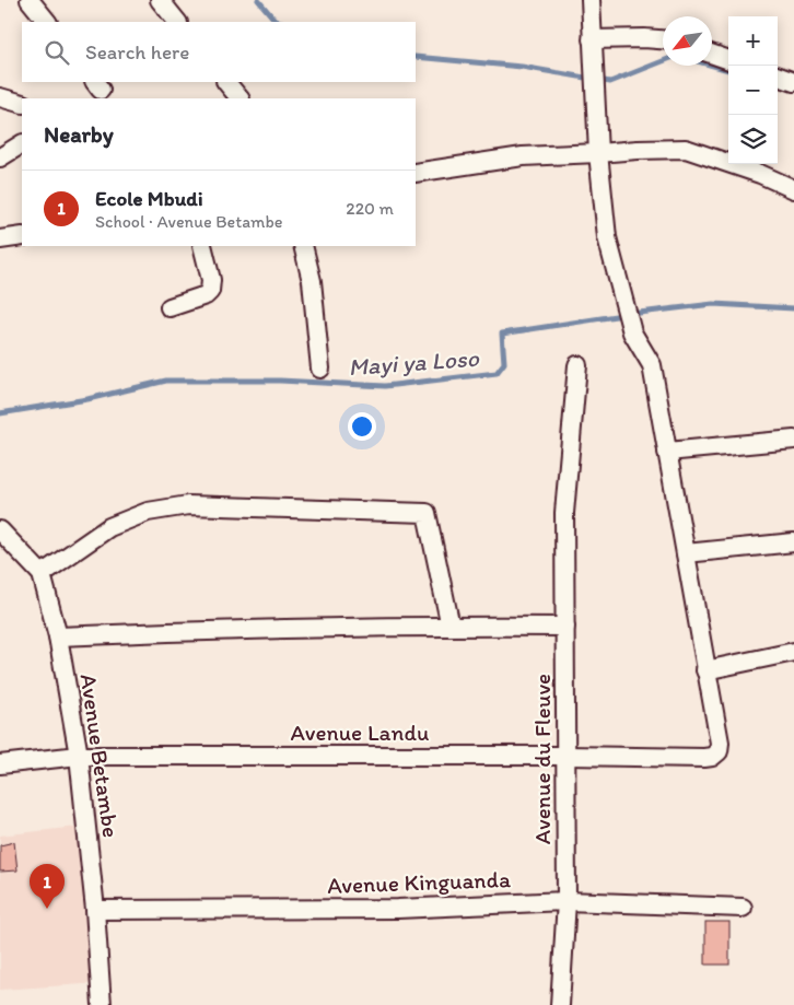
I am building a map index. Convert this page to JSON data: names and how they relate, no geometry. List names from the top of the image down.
{
  "streets": {
    "street": [
      "Avenue Landu",
      "Avenue Betambe",
      "Avenue du Fleuve",
      "Avenue Kinguanda"
    ]
  },
  "crossings": [
    ["Avenue Landu", "Avenue Betambe"],
    ["Avenue Landu", "Avenue du Fleuve"],
    ["Avenue Betambe", "Avenue Kinguanda"],
    ["Avenue du Fleuve", "Avenue Kinguanda"]
  ],
  "water": ["Mayi ya Loso"],
  "north": "bottom left",
  "page": {
    "map_buttons": ["+", "−"],
    "search": "Search here",
    "heading": "Nearby",
    "list": [
      {
        "mark": "1",
        "name": "Ecole Mbudi",
        "note": "School · Avenue Betambe",
        "value": "220 m"
      }
    ],
    "pins": "1"
  }
}
